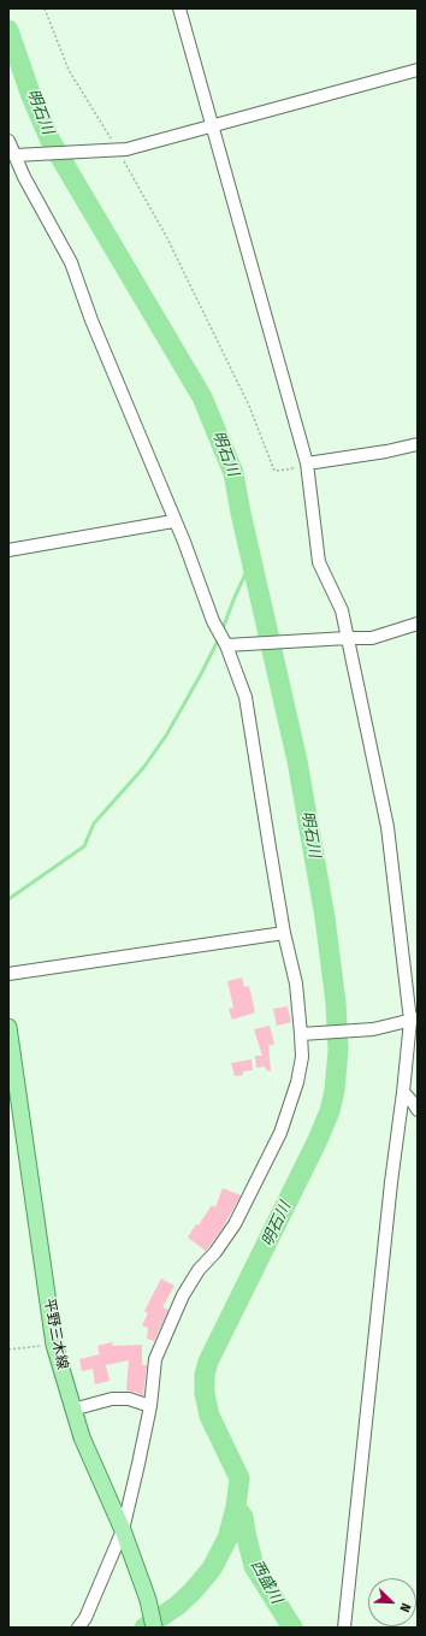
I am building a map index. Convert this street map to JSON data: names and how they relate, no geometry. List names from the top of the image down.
{
  "streets": {
    "main road": ["平野三木線"]
  },
  "water": ["明石川", "西盛川"],
  "north": "bottom right"
}
